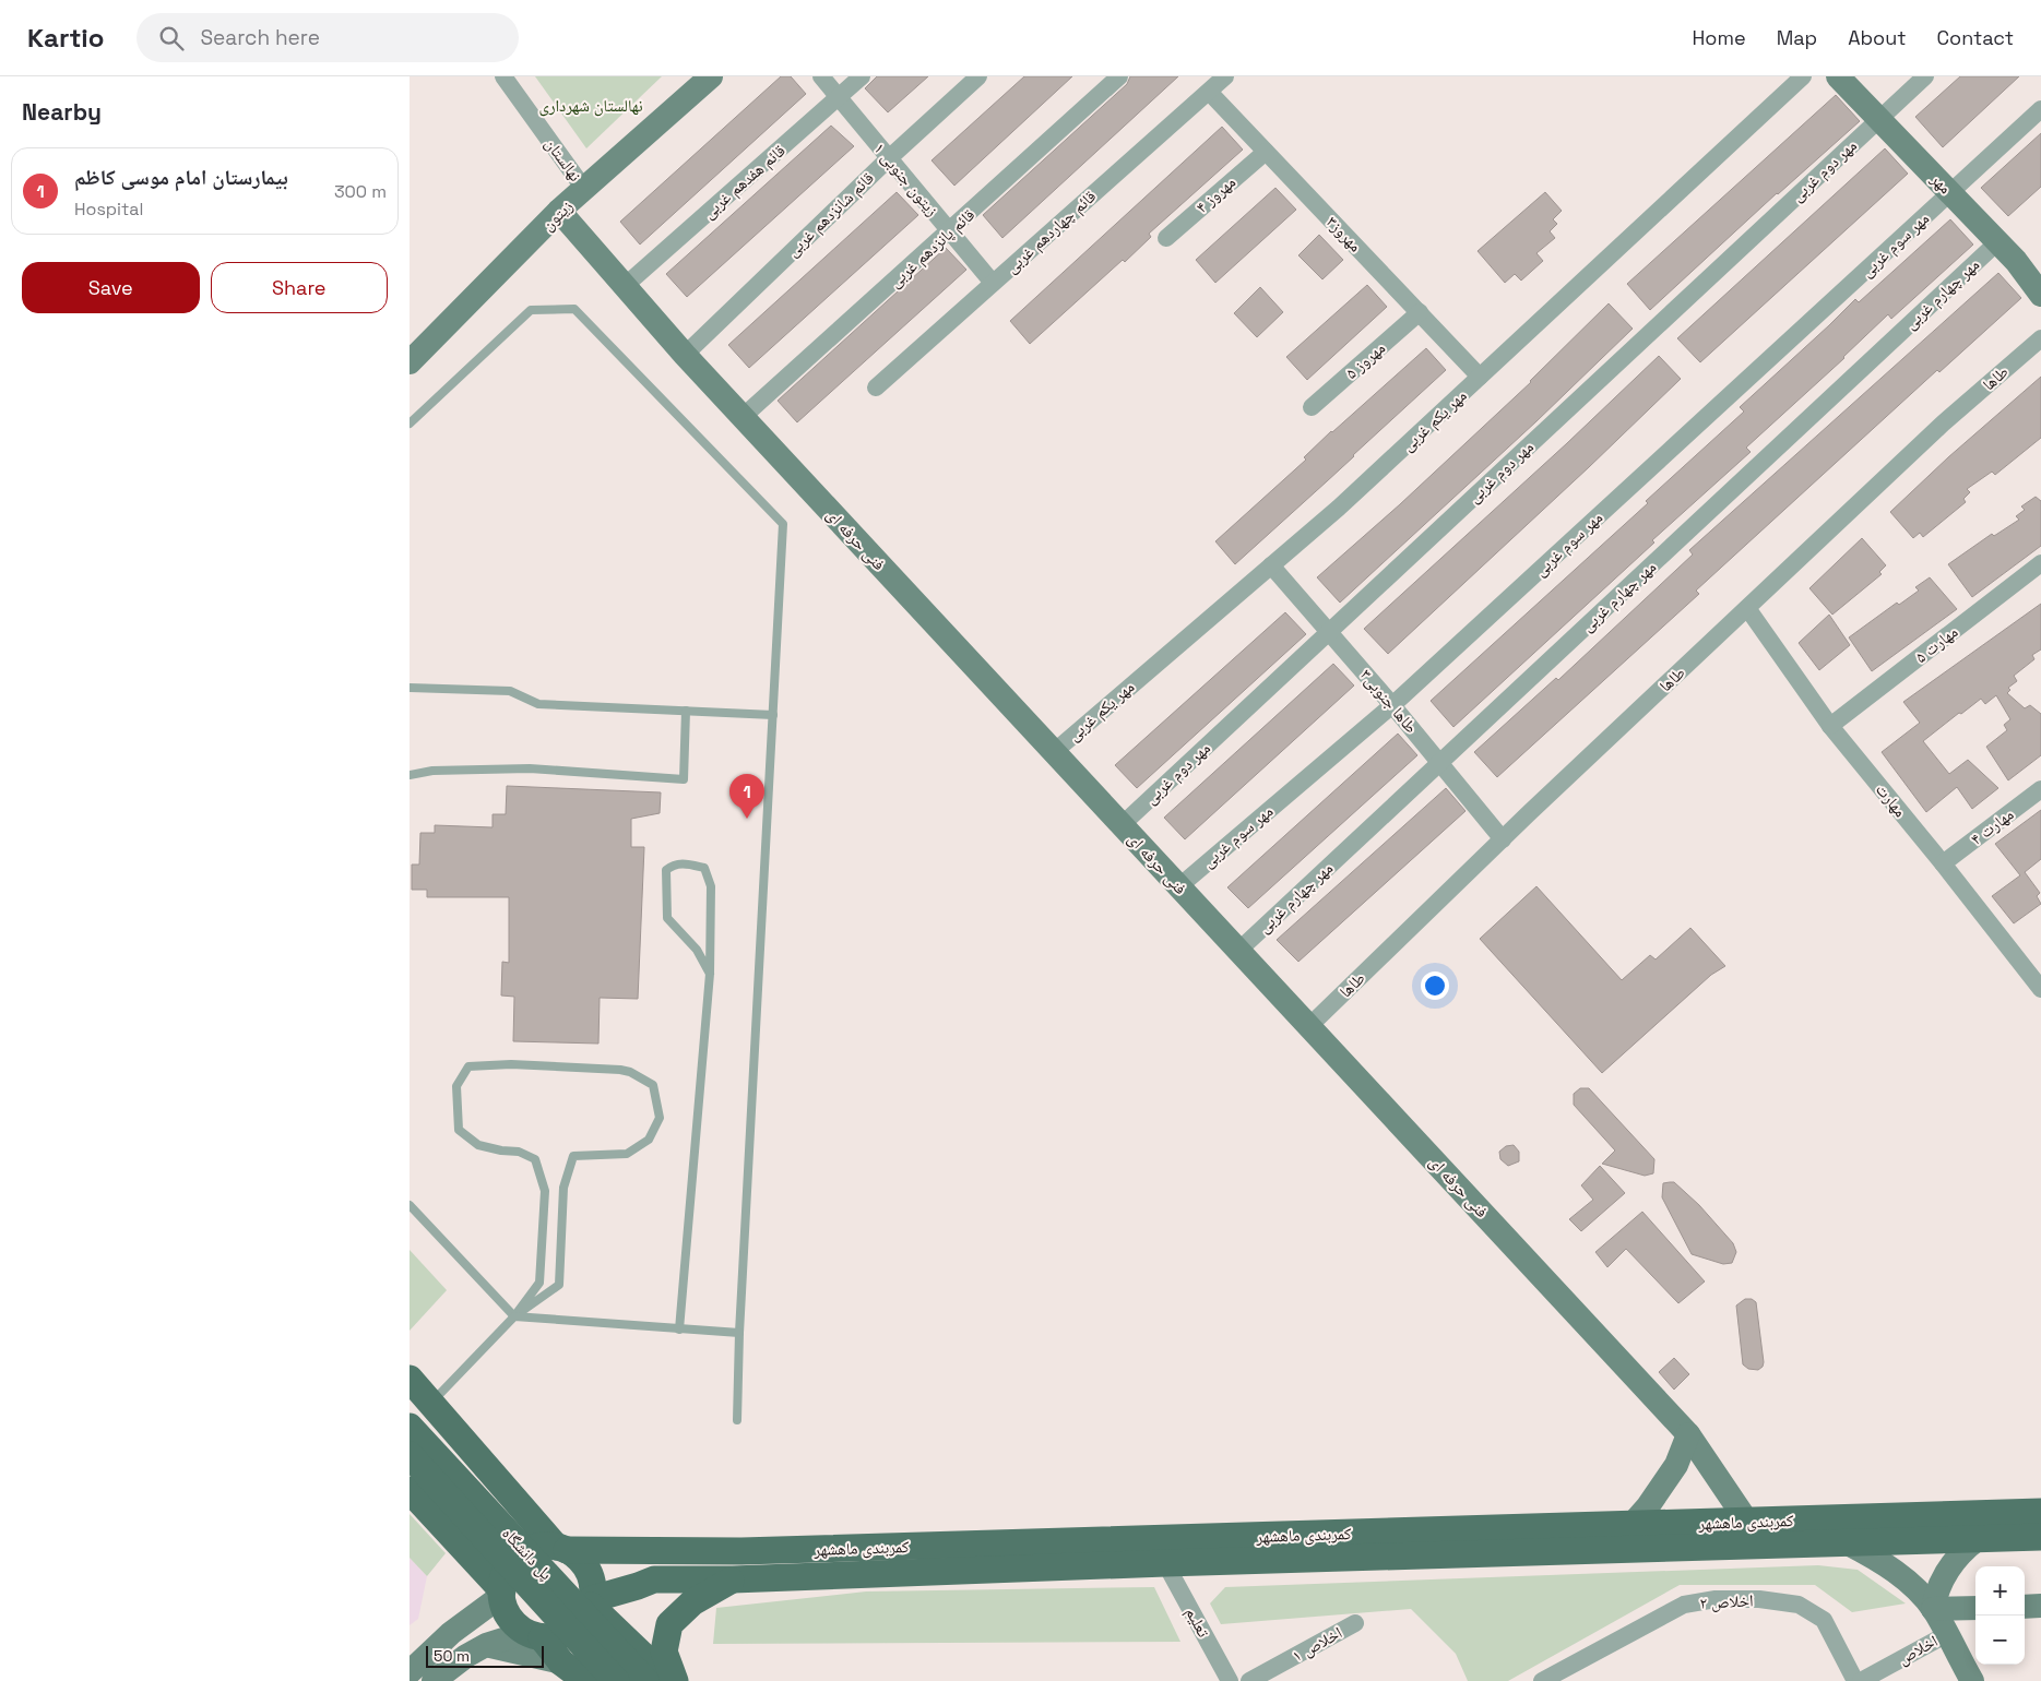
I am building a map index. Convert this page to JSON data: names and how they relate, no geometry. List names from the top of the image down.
{
  "streets": {
    "main road": ["کمربندی ماهشهر", "پل دانشگاه"],
    "street": [
      "نهالستان",
      "مهر دوم غربی",
      "زیتون جنوبی ۱",
      "قائم هفدهم غربی",
      "مهر",
      "مهروز ۴",
      "قائم شانزدهم غربی",
      "زیتون",
      "قائم چهاردهم غربی",
      "مهروز۳",
      "مهر سوم غربی",
      "قائم پانزدهم غربی",
      "مهر چهارم غربی",
      "مهروز ۵",
      "طاها",
      "مهر یکم غربی",
      "فنی حرفه ای",
      "مهارت ۵",
      "طاها جنوبی۳",
      "مهارت",
      "مهارت ۴",
      "اخلاص ۲",
      "تعلیم",
      "اخلاص ۱",
      "اخلاص"
    ]
  },
  "crossings": [
    ["نهالستان", "زیتون"],
    ["مهر دوم غربی", "مهر"],
    ["مهر دوم غربی", "فنی حرفه ای"],
    ["مهر دوم غربی", "طاها جنوبی۳"],
    ["زیتون جنوبی ۱", "قائم هفدهم غربی"],
    ["زیتون جنوبی ۱", "قائم شانزدهم غربی"],
    ["زیتون جنوبی ۱", "قائم چهاردهم غربی"],
    ["زیتون جنوبی ۱", "قائم پانزدهم غربی"],
    ["قائم هفدهم غربی", "فنی حرفه ای"],
    ["مهر", "مهر سوم غربی"],
    ["مهر", "مهر چهارم غربی"],
    ["مهروز ۴", "مهروز۳"],
    ["قائم شانزدهم غربی", "فنی حرفه ای"],
    ["زیتون", "فنی حرفه ای"],
    ["قائم چهاردهم غربی", "مهروز۳"],
    ["مهروز۳", "مهروز ۵"],
    ["مهروز۳", "مهر یکم غربی"],
    ["مهر سوم غربی", "فنی حرفه ای"],
    ["مهر سوم غربی", "طاها جنوبی۳"],
    ["قائم پانزدهم غربی", "فنی حرفه ای"],
    ["مهر چهارم غربی", "فنی حرفه ای"],
    ["مهر چهارم غربی", "طاها جنوبی۳"],
    ["طاها", "فنی حرفه ای"],
    ["طاها", "طاها جنوبی۳"],
    ["طاها", "مهارت"],
    ["مهر یکم غربی", "فنی حرفه ای"],
    ["مهر یکم غربی", "طاها جنوبی۳"],
    ["فنی حرفه ای", "کمربندی ماهشهر"],
    ["مهارت ۵", "مهارت"],
    ["مهارت", "مهارت ۴"],
    ["کمربندی ماهشهر", "تعلیم"]
  ],
  "parks": ["نهالستان شهرداری"],
  "scale_bar": "50 m",
  "page": {
    "header": "Kartio",
    "search": "Search here",
    "nav": [
      "Home",
      "Map",
      "About",
      "Contact"
    ],
    "heading": "Nearby",
    "list": [
      {
        "mark": "1",
        "name": "بیمارستان امام موسی کاظم",
        "note": "Hospital",
        "value": "300 m"
      }
    ],
    "buttons": ["Save", "Share"],
    "pins": "1",
    "map_buttons": ["+", "−"],
    "scale": "50 m"
  }
}
